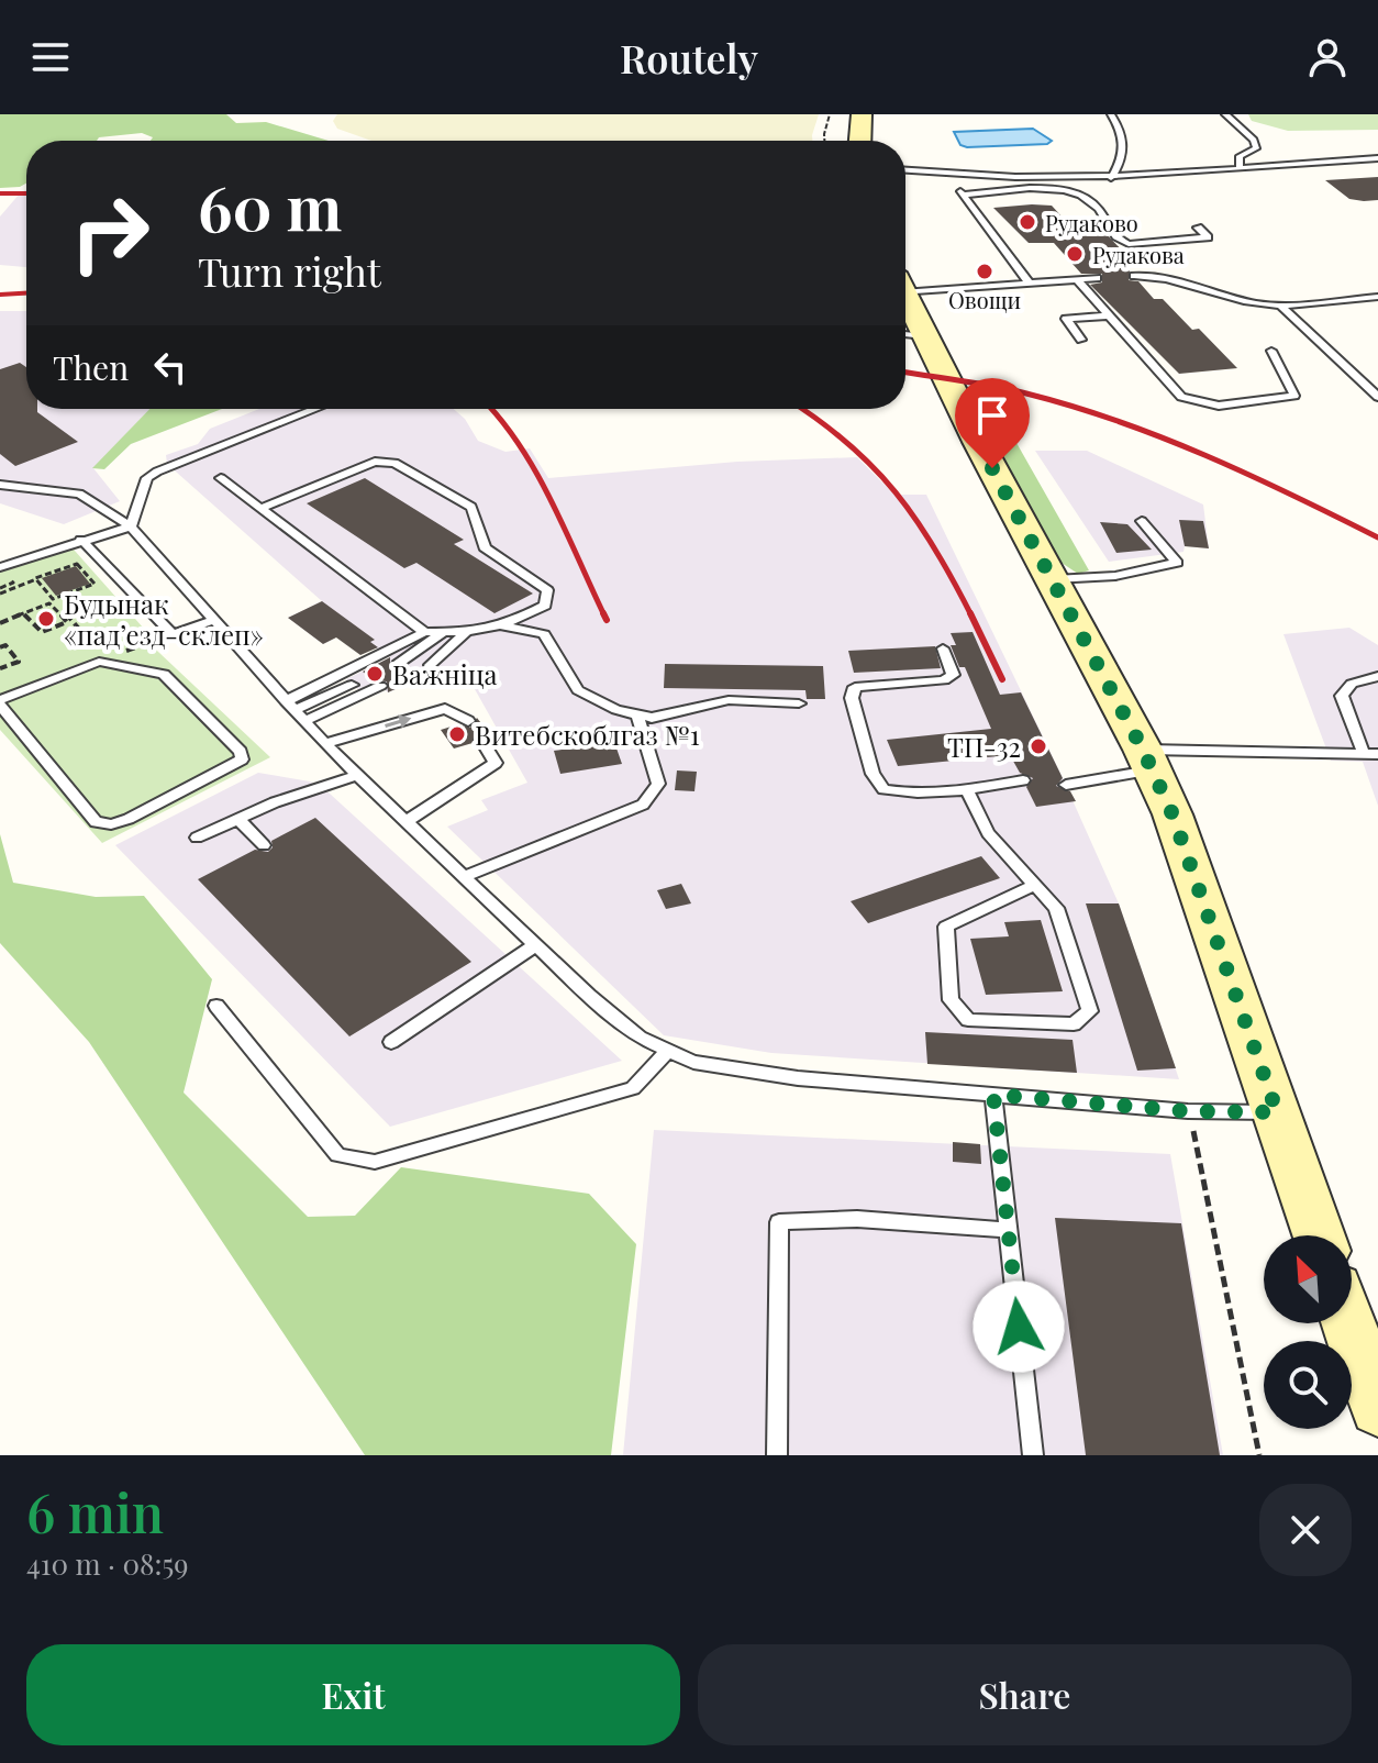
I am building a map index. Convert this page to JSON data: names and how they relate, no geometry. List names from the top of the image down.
{
  "places": [
    "Рудаково",
    "Рудакова",
    "Овощи",
    "Будынак «падʼезд-склеп»",
    "Важніца",
    "Витебскоблгаз №1",
    "ТП-32"
  ],
  "north": "top left",
  "page": {
    "header": "Routely",
    "turn": ["60 m", "Turn right"],
    "then": "Then",
    "heading": ["6 min", "410 m · 08:59"],
    "buttons": ["Exit", "Share"]
  }
}
